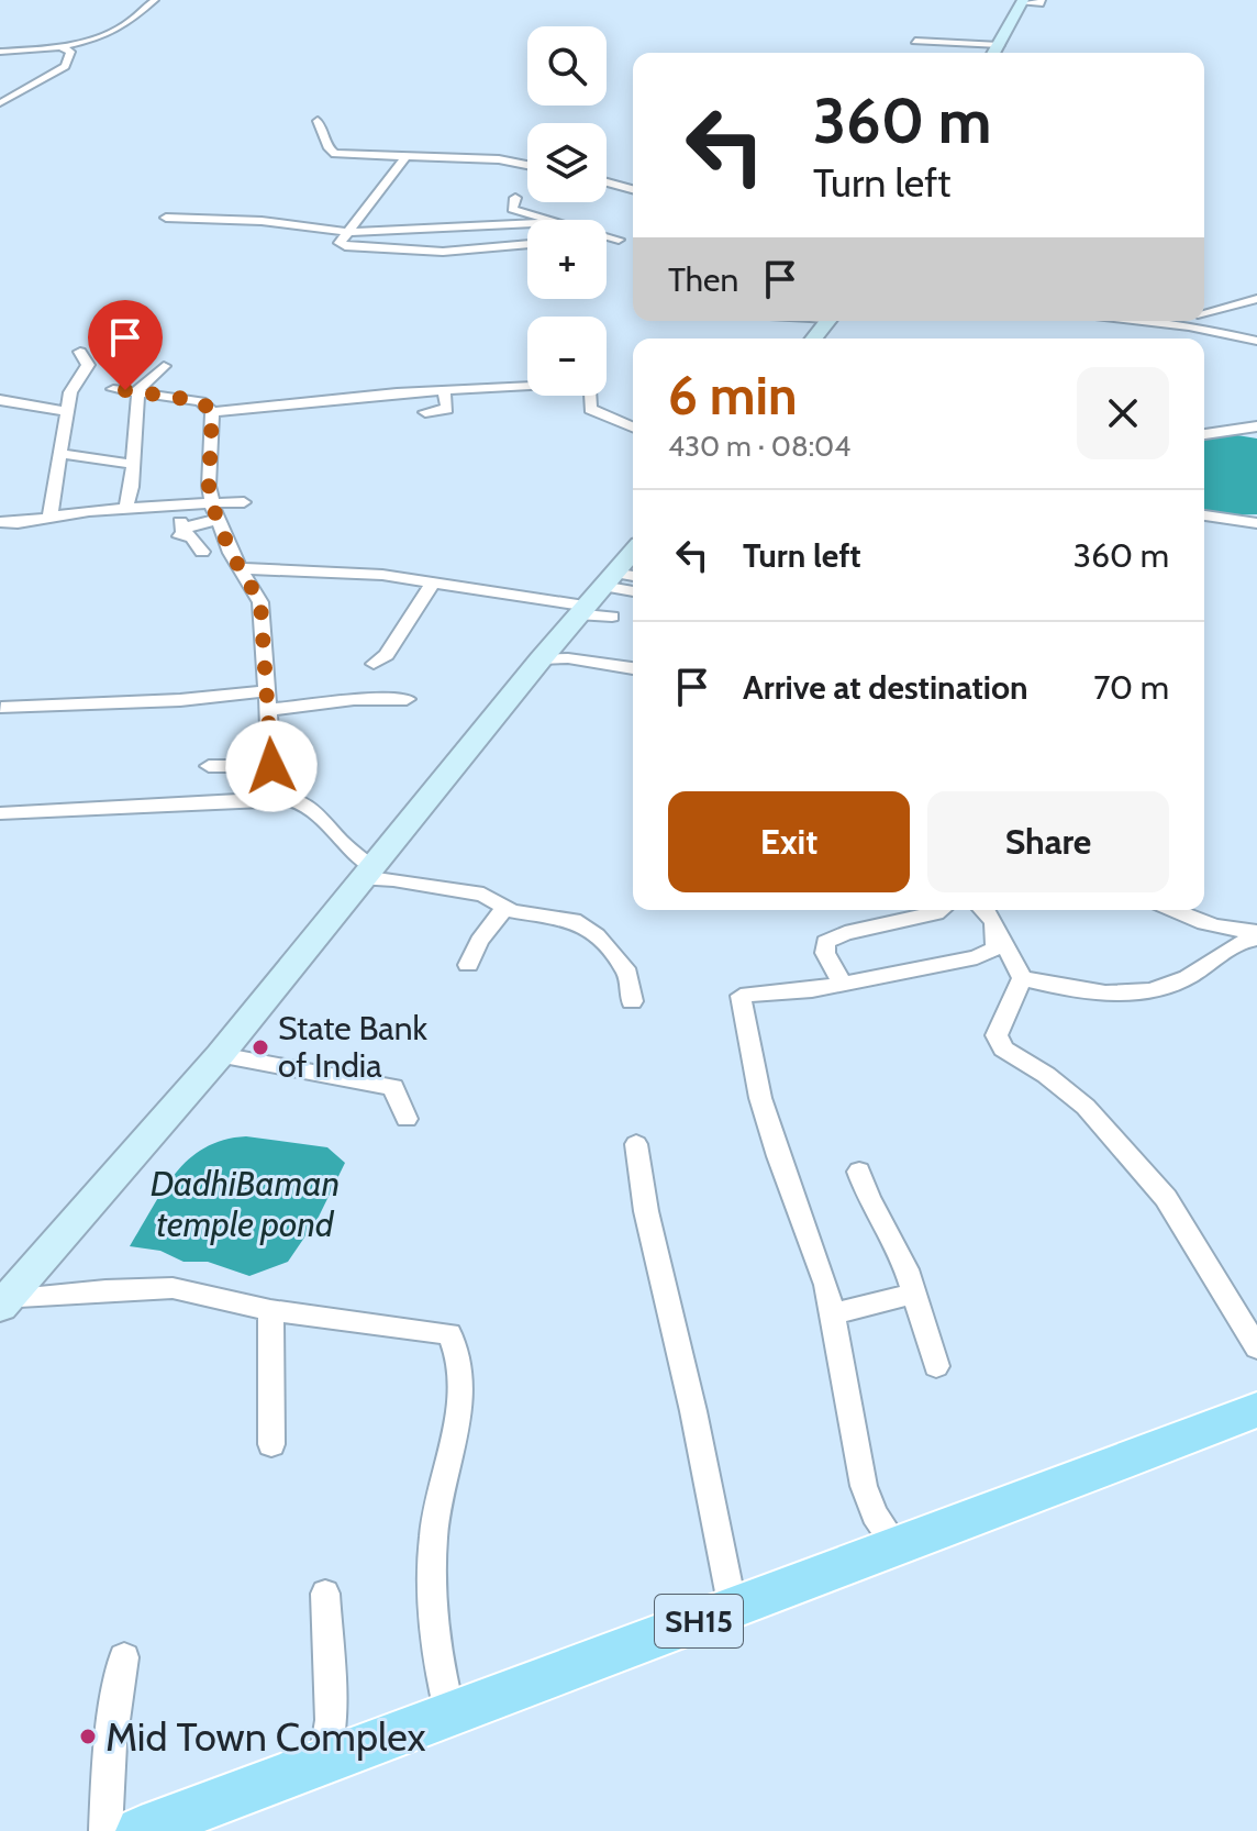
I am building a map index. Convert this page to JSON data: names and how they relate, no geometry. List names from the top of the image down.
{
  "streets": {
    "main road": ["SH15"]
  },
  "water": ["DadhiBaman temple pond"],
  "places": ["State Bank of India", "Mid Town Complex"],
  "page": {
    "map_buttons": ["+", "−"],
    "turn": ["360 m", "Turn left"],
    "then": "Then",
    "heading": ["6 min", "430 m · 08:04"],
    "list": [
      {
        "name": "Turn left",
        "value": "360 m"
      },
      {
        "name": "Arrive at destination",
        "value": "70 m"
      }
    ],
    "buttons": ["Exit", "Share"]
  }
}
